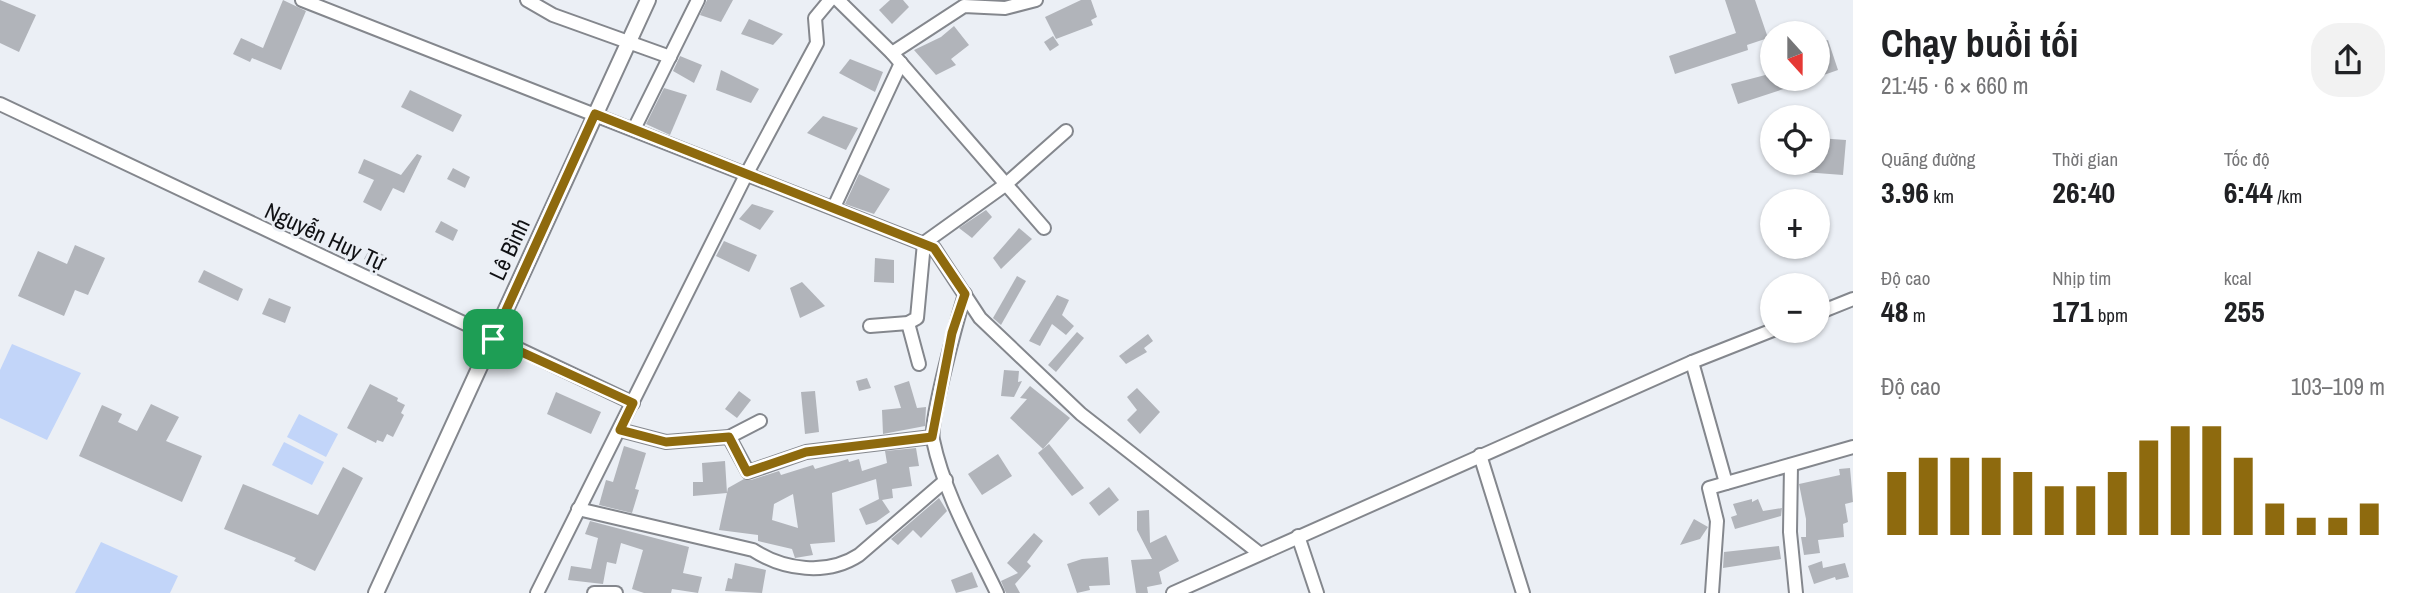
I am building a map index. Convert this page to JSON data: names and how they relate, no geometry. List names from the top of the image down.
{
  "streets": {
    "street": ["Nguyễn Huy Tự", "Lê Bình"]
  },
  "crossings": [
    ["Nguyễn Huy Tự", "Lê Bình"]
  ],
  "north": "bottom",
  "page": {
    "heading": ["Chạy buổi tối", "21:45 · 6 × 660 m"],
    "map_buttons": ["+", "−"],
    "stats": [
      ["Quãng đường", "3.96 km"],
      ["Thời gian", "26:40"],
      ["Tốc độ", "6:44 /km"],
      ["Độ cao", "48 m"],
      ["Nhịp tim", "171 bpm"],
      ["kcal", "255"]
    ],
    "chart": ["Độ cao", "103–109 m"]
  }
}
